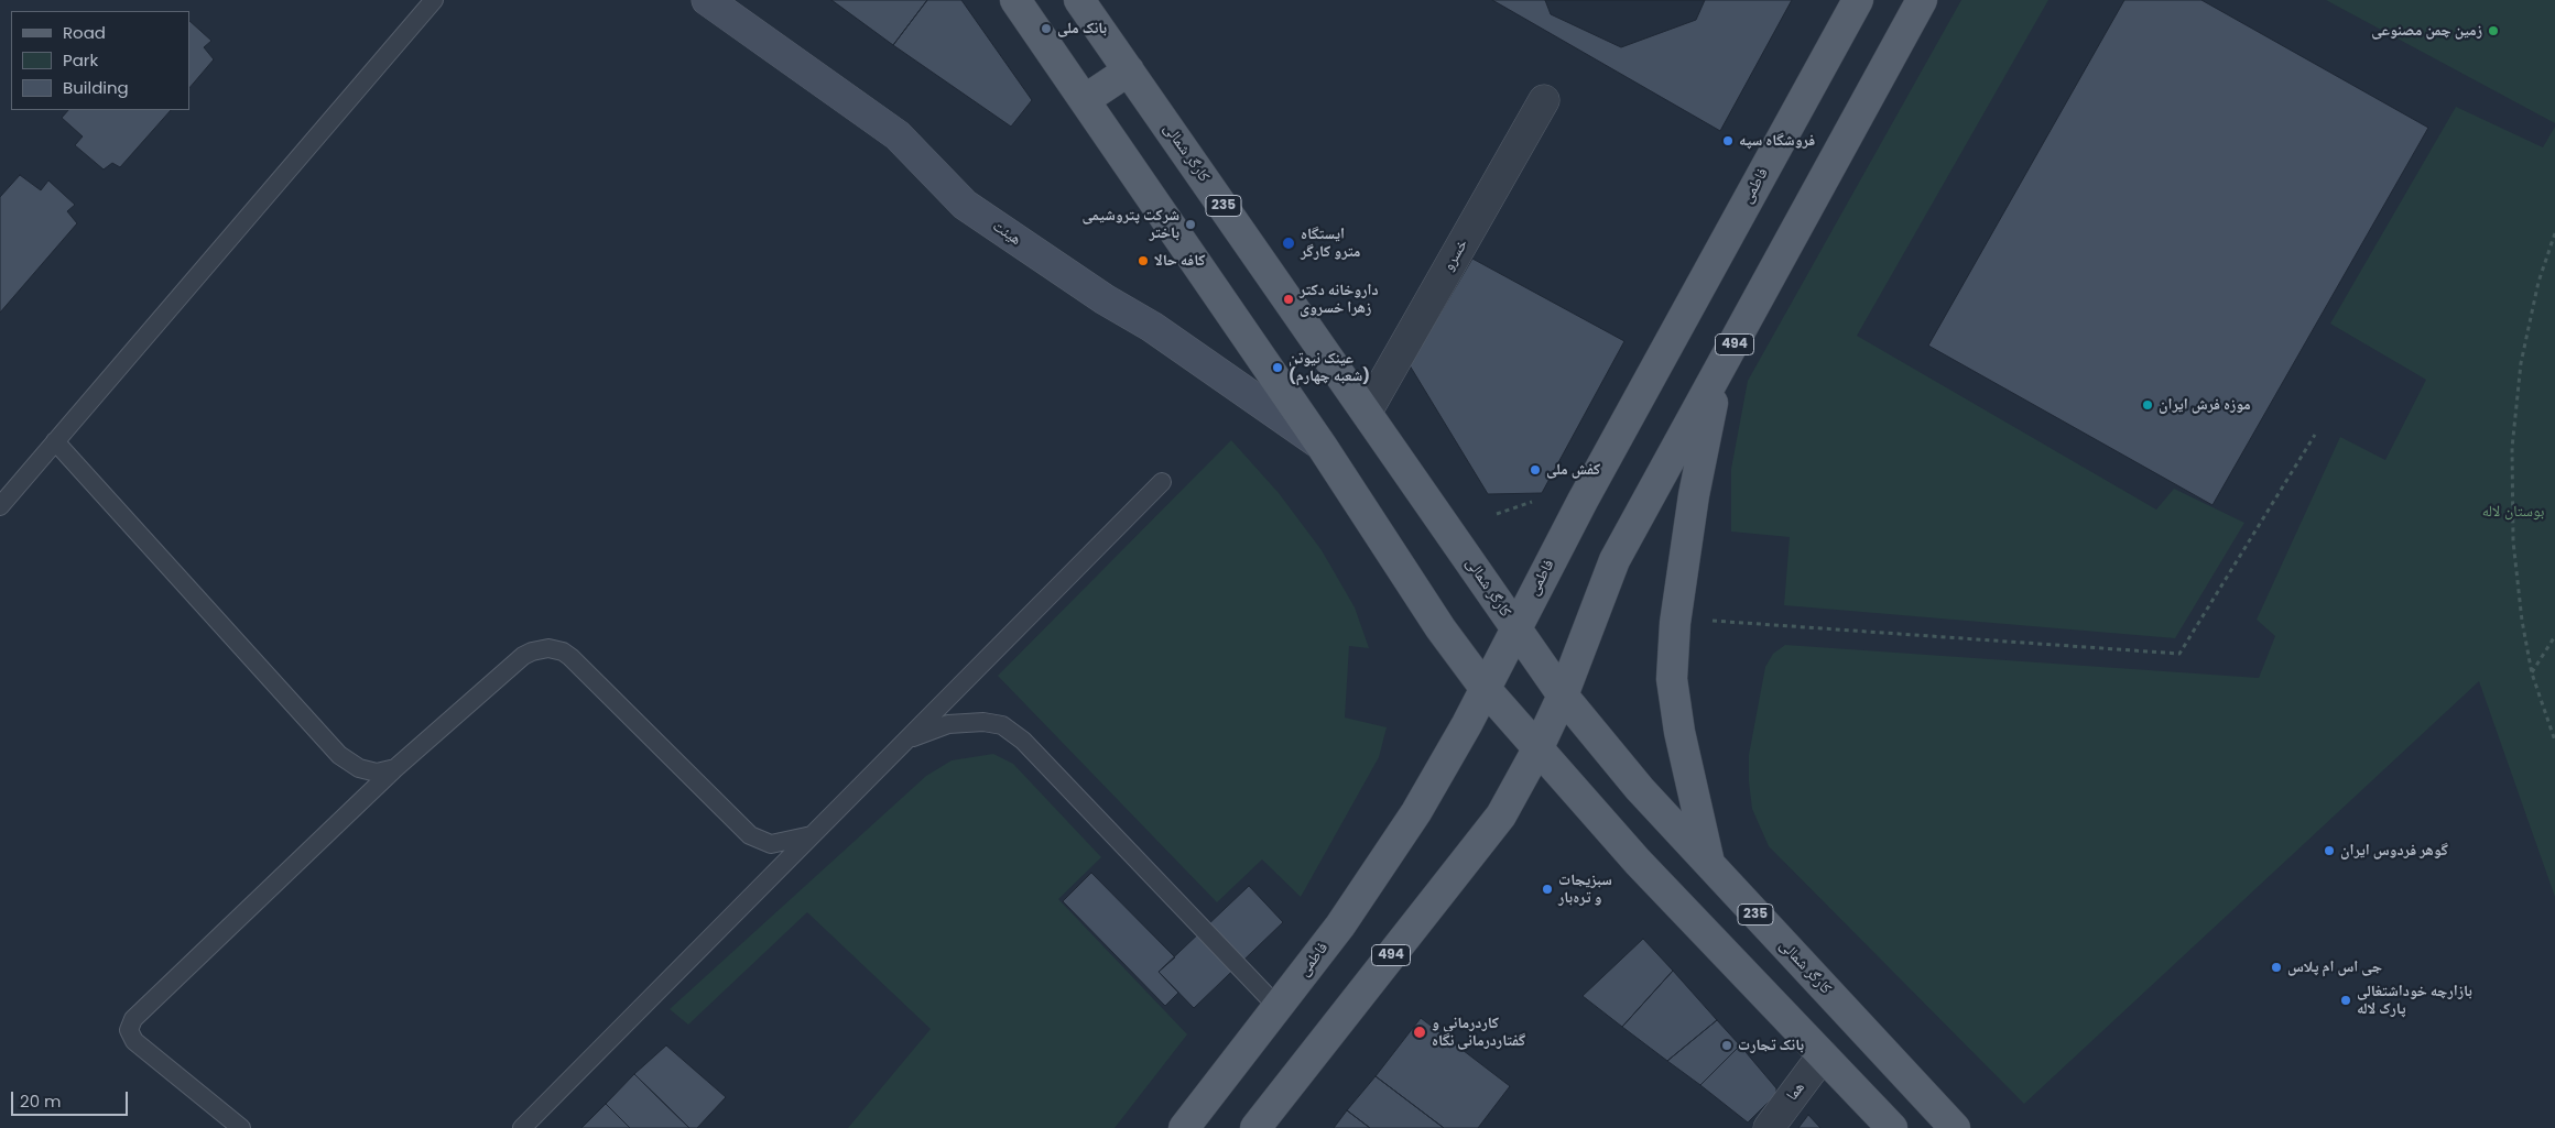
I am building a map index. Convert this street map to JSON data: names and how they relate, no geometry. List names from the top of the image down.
{
  "streets": {
    "main road": [
      "کارگر شمالی",
      "فاطمی",
      "235",
      "494"
    ],
    "street": ["هیئت", "خسرو", "هما"]
  },
  "crossings": [
    ["کارگر شمالی", "فاطمی"],
    ["کارگر شمالی", "خسرو"],
    ["کارگر شمالی", "494"]
  ],
  "parks": ["بوستان لاله"],
  "places": [
    "بانک ملی",
    "زمین چمن مصنوعی",
    "فروشگاه سپه",
    "شرکت پتروشیمی باختر",
    "ایستگاه مترو کارگر",
    "کافه حالا",
    "داروخانه دکتر زهرا خسروی",
    "عینک نیوتن (شعبه چهارم)",
    "موزه فرش ایران",
    "کفش ملی",
    "گوهر فردوس ایران",
    "سبزیجات و تره‌بار",
    "جی اس ام پلاس",
    "بازارچه خوداشتغالی پارک لاله",
    "کاردرمانی و گفتاردرمانی نگاه",
    "بانک تجارت"
  ],
  "legend": ["Road", "Park", "Building"],
  "scale_bar": "20 m"
}
